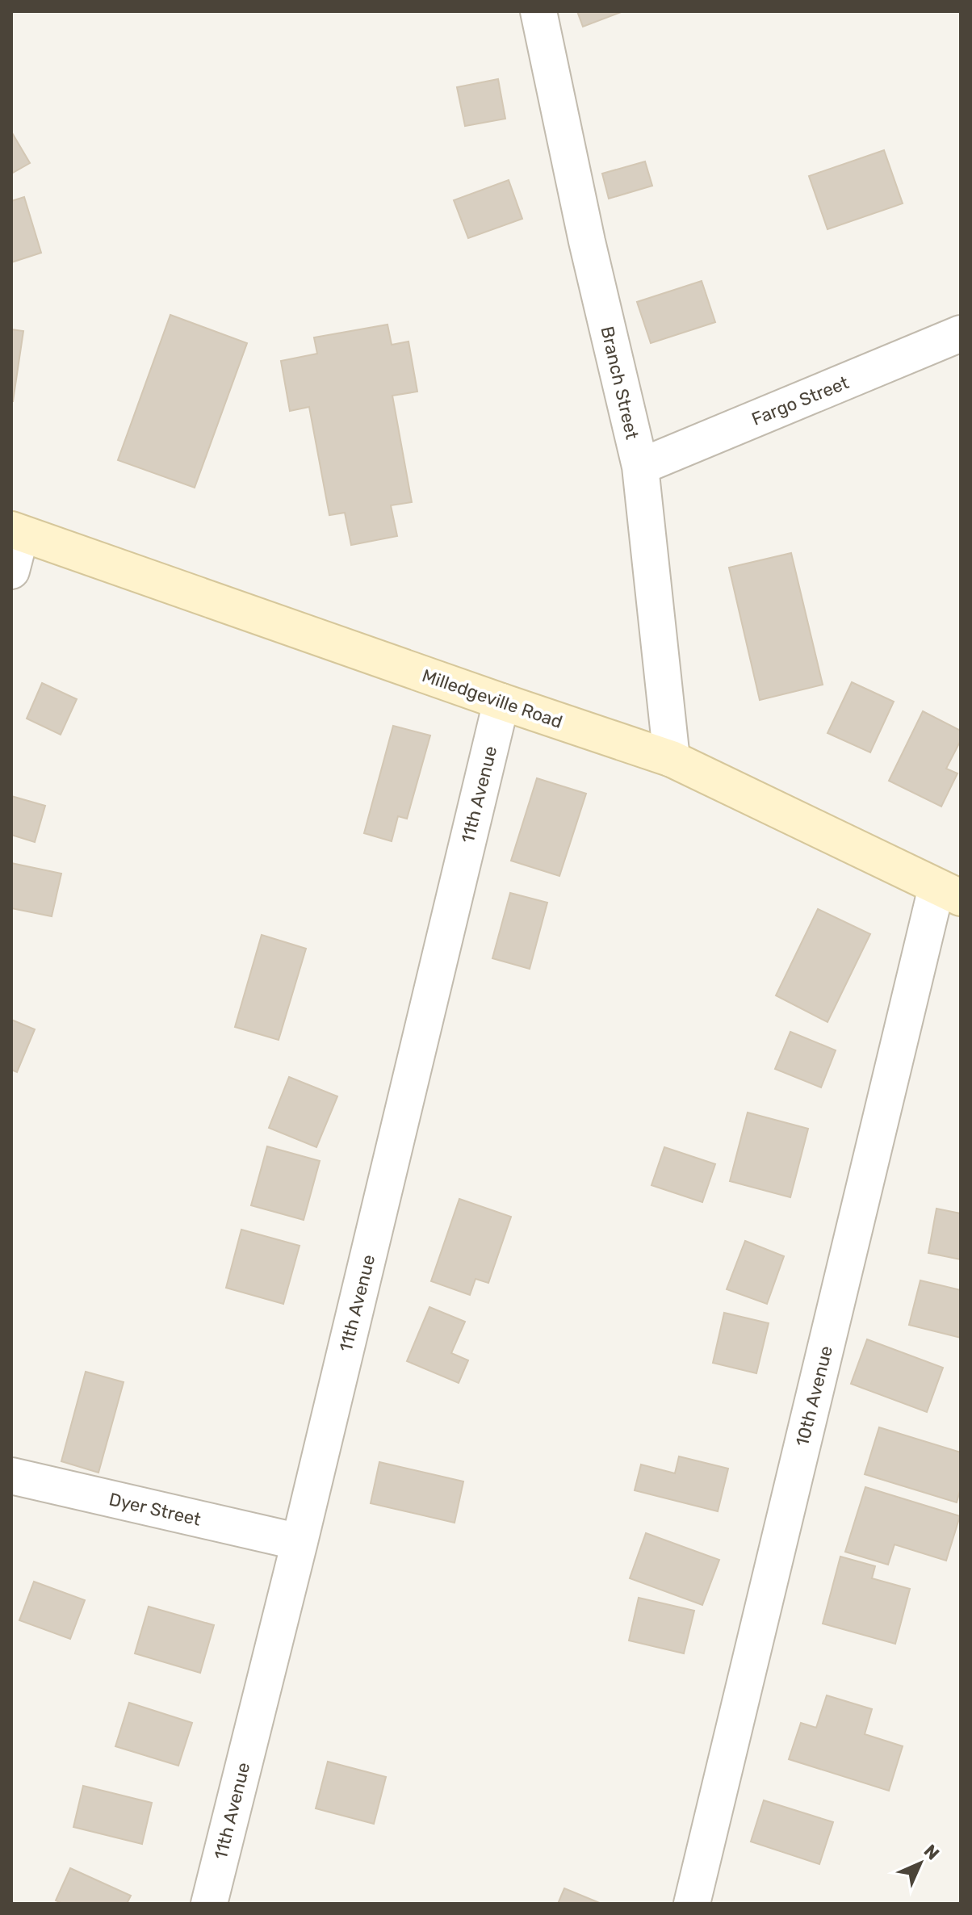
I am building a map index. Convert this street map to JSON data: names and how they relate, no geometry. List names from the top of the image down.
{
  "streets": {
    "main road": ["Milledgeville Road"],
    "street": [
      "Branch Street",
      "Fargo Street",
      "11th Avenue",
      "10th Avenue",
      "Dyer Street"
    ]
  },
  "crossings": [
    ["Branch Street", "Fargo Street"],
    ["Branch Street", "Milledgeville Road"],
    ["Milledgeville Road", "11th Avenue"],
    ["Milledgeville Road", "10th Avenue"],
    ["11th Avenue", "Dyer Street"]
  ],
  "north": "top right"
}
